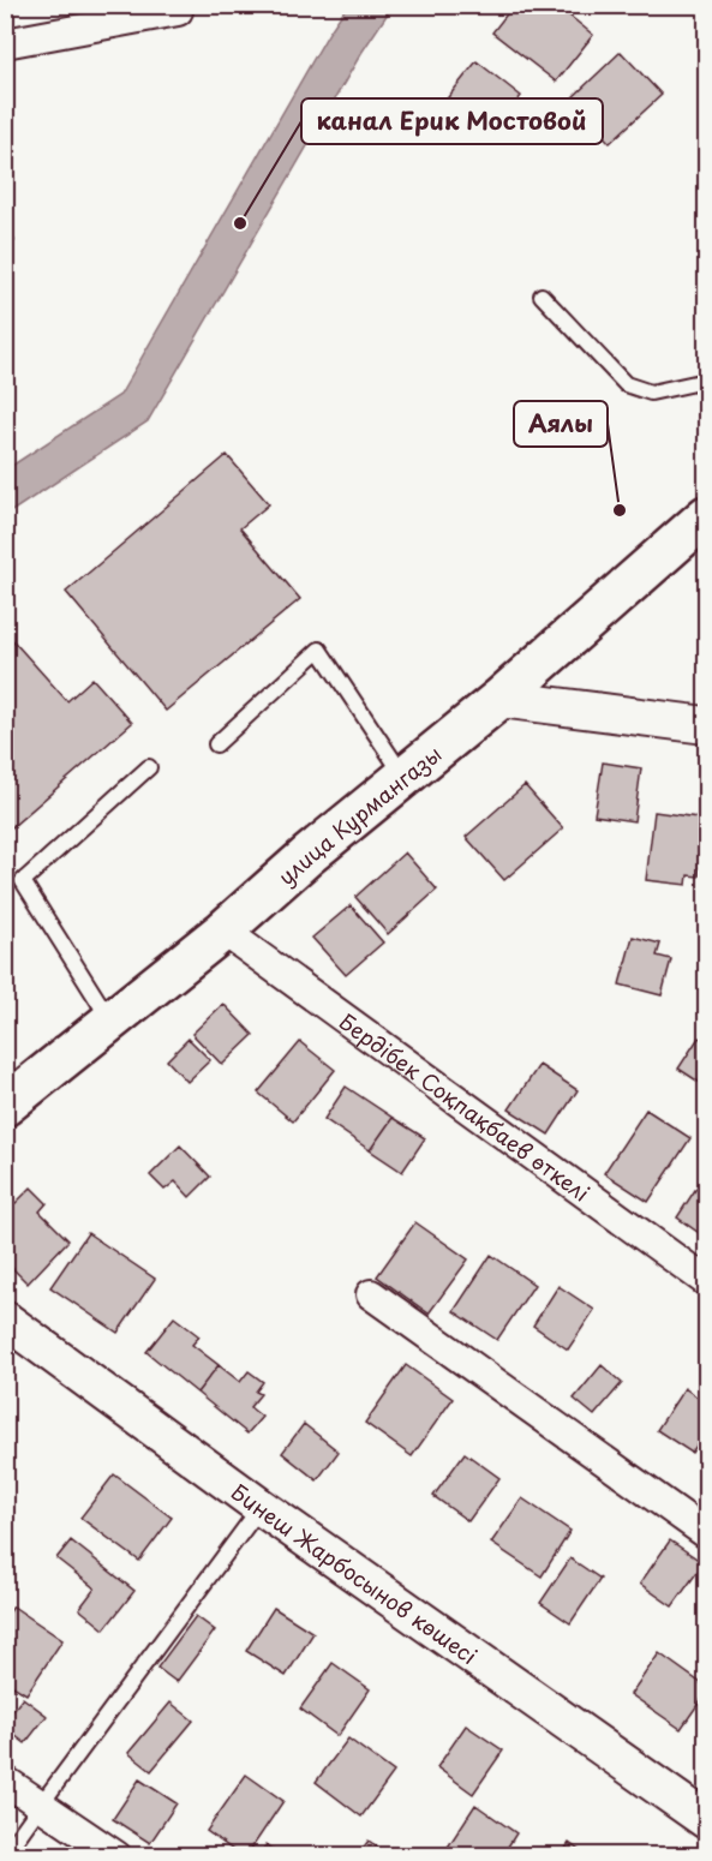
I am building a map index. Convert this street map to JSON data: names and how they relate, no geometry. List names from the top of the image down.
{
  "streets": {
    "main road": ["улица Курмангазы"],
    "street": ["Бердібек Соқпақбаев өткелі", "Бинеш Жарбосынов көшесі"]
  },
  "crossings": [
    ["улица Курмангазы", "Бердібек Соқпақбаев өткелі"]
  ],
  "places": ["канал Ерик Мостовой", "Аялы"]
}
